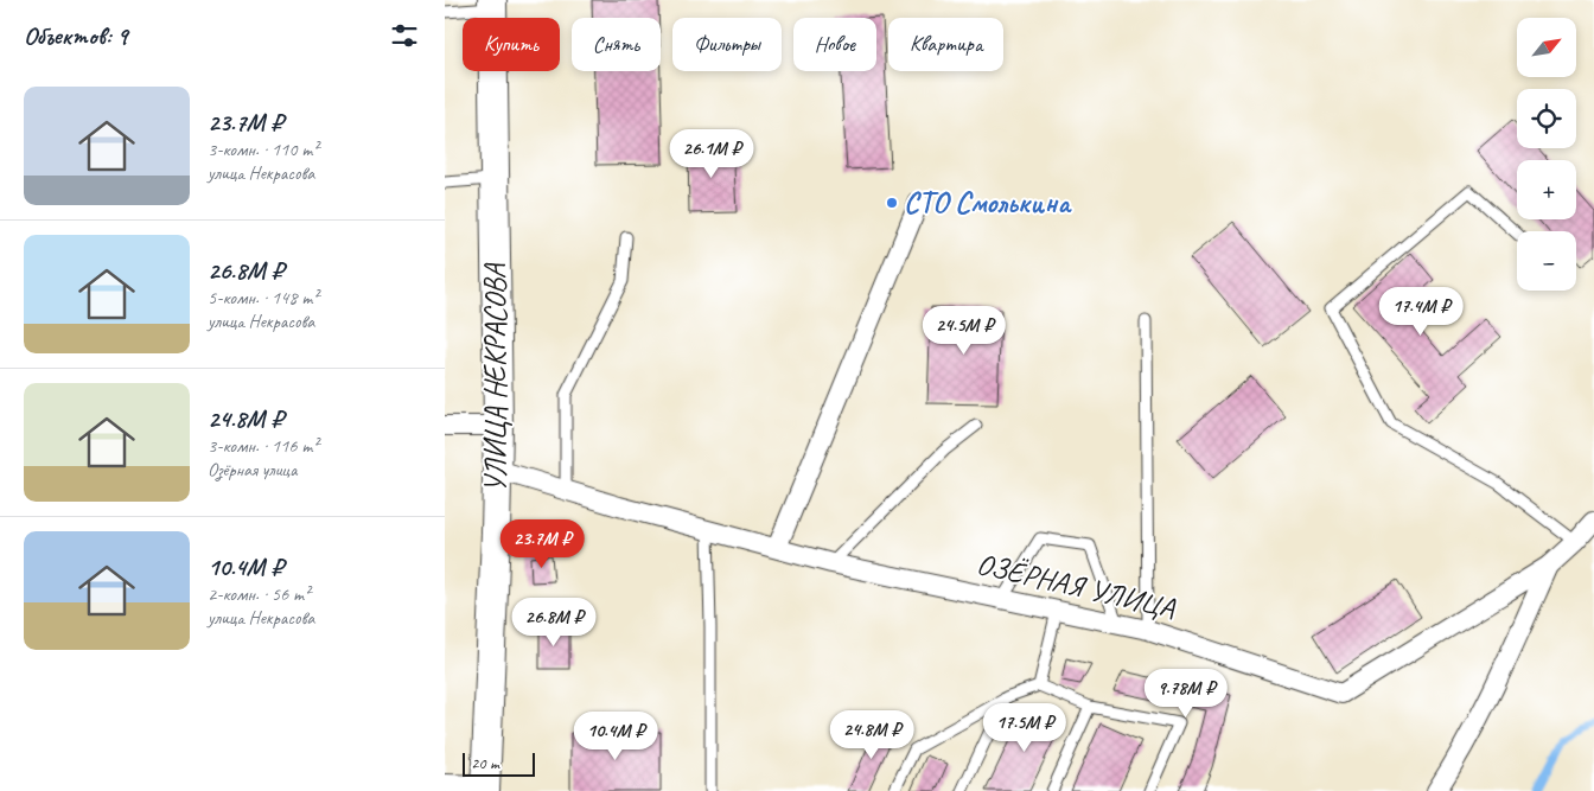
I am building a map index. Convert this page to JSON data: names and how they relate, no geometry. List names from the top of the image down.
{
  "streets": {
    "main road": ["УЛИЦА НЕКРАСОВА"],
    "street": ["ОЗЁРНАЯ УЛИЦА"]
  },
  "crossings": [
    ["УЛИЦА НЕКРАСОВА", "ОЗЁРНАЯ УЛИЦА"]
  ],
  "places": ["СТО Смолькина"],
  "scale_bar": "20 m",
  "north": "top right",
  "page": {
    "heading": "Объектов: 9",
    "map_buttons": ["+", "−"],
    "chip": [
      "Купить",
      "Снять",
      "Фильтры",
      "Новое",
      "Квартира"
    ],
    "list": [
      {
        "name": "23.7M ₽",
        "note": "3-комн. · 110 m² · улица Некрасова"
      },
      {
        "name": "26.8M ₽",
        "note": "5-комн. · 148 m² · улица Некрасова"
      },
      {
        "name": "24.8M ₽",
        "note": "3-комн. · 116 m² · Озёрная улица"
      },
      {
        "name": "10.4M ₽",
        "note": "2-комн. · 56 m² · улица Некрасова"
      }
    ],
    "price": [
      "26.1M ₽",
      "17.4M ₽",
      "24.5M ₽",
      "23.7M ₽",
      "26.8M ₽",
      "9.78M ₽",
      "17.5M ₽",
      "24.8M ₽",
      "10.4M ₽"
    ],
    "scale": "20 m"
  }
}
